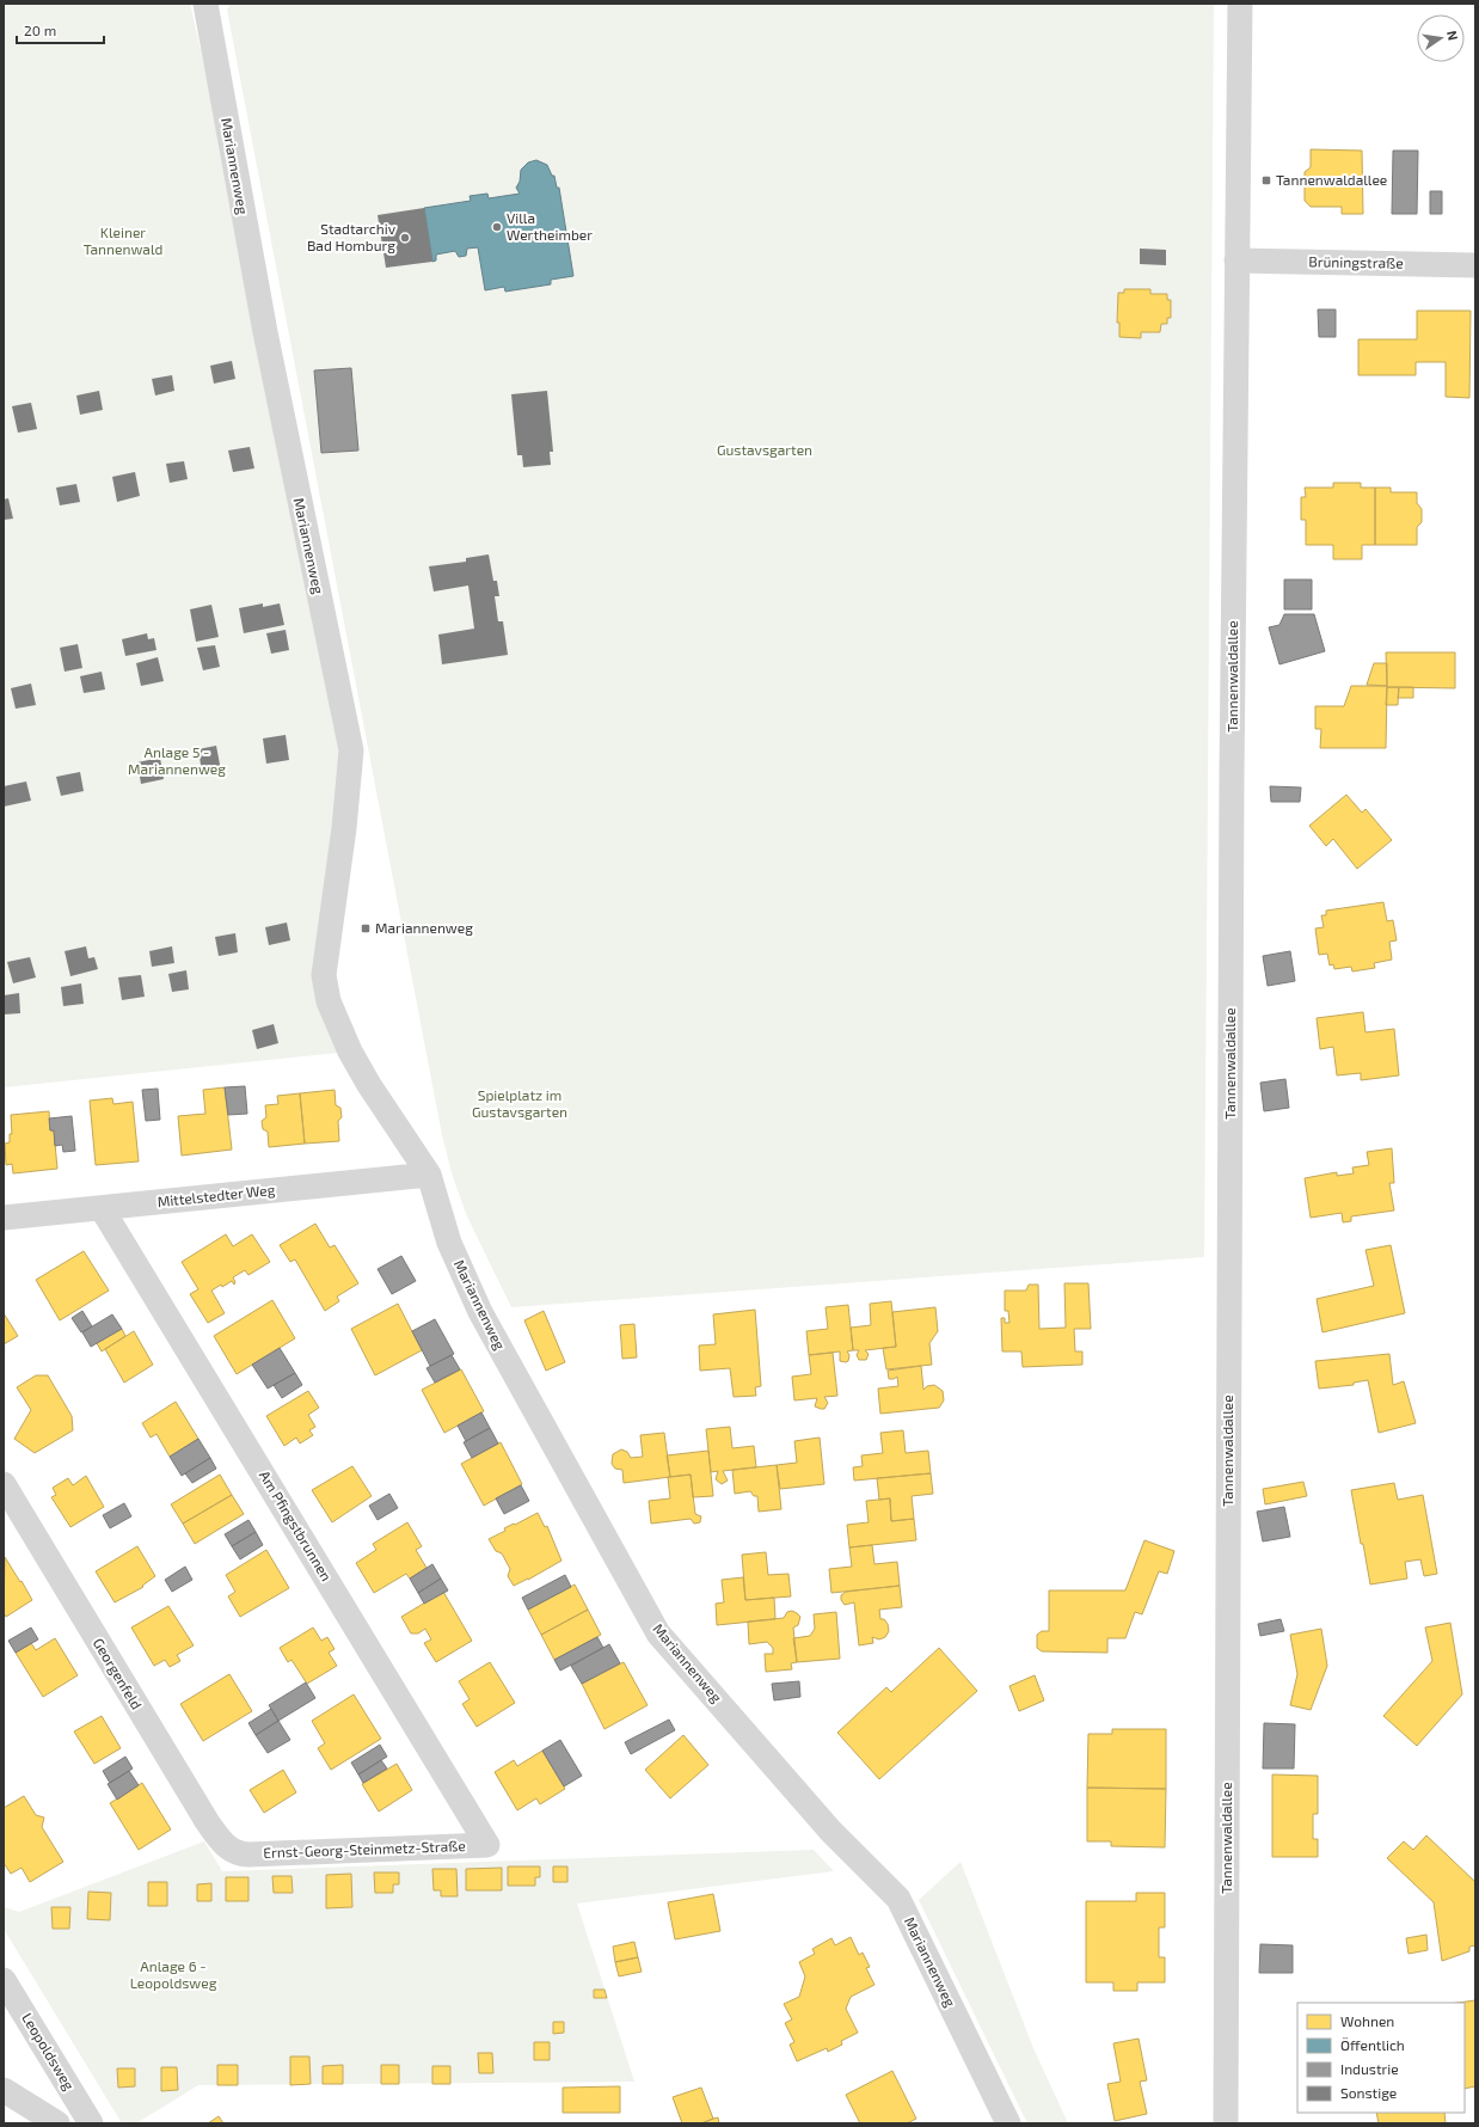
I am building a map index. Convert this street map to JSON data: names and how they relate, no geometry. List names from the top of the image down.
{
  "streets": {
    "street": [
      "Mariannenweg",
      "Brüningstraße",
      "Tannenwaldallee",
      "Mittelstedter Weg",
      "Am Pfingstbrunnen",
      "Georgenfeld",
      "Ernst-Georg-Steinmetz-Straße",
      "Leopoldsweg"
    ]
  },
  "crossings": [
    ["Mariannenweg", "Mittelstedter Weg"],
    ["Brüningstraße", "Tannenwaldallee"],
    ["Mittelstedter Weg", "Am Pfingstbrunnen"],
    ["Am Pfingstbrunnen", "Ernst-Georg-Steinmetz-Straße"],
    ["Georgenfeld", "Ernst-Georg-Steinmetz-Straße"]
  ],
  "parks": [
    "Kleiner Tannenwald",
    "Gustavsgarten",
    "Anlage 5 - Mariannenweg",
    "Spielplatz im Gustavsgarten",
    "Anlage 6 - Leopoldsweg"
  ],
  "places": {
    "transit": ["Tannenwaldallee", "Mariannenweg"],
    "other": ["Villa Wertheimber", "Stadtarchiv Bad Homburg"]
  },
  "legend": [
    "Wohnen",
    "Öffentlich",
    "Industrie",
    "Sonstige"
  ],
  "scale_bar": "20 m",
  "north": "right"
}
